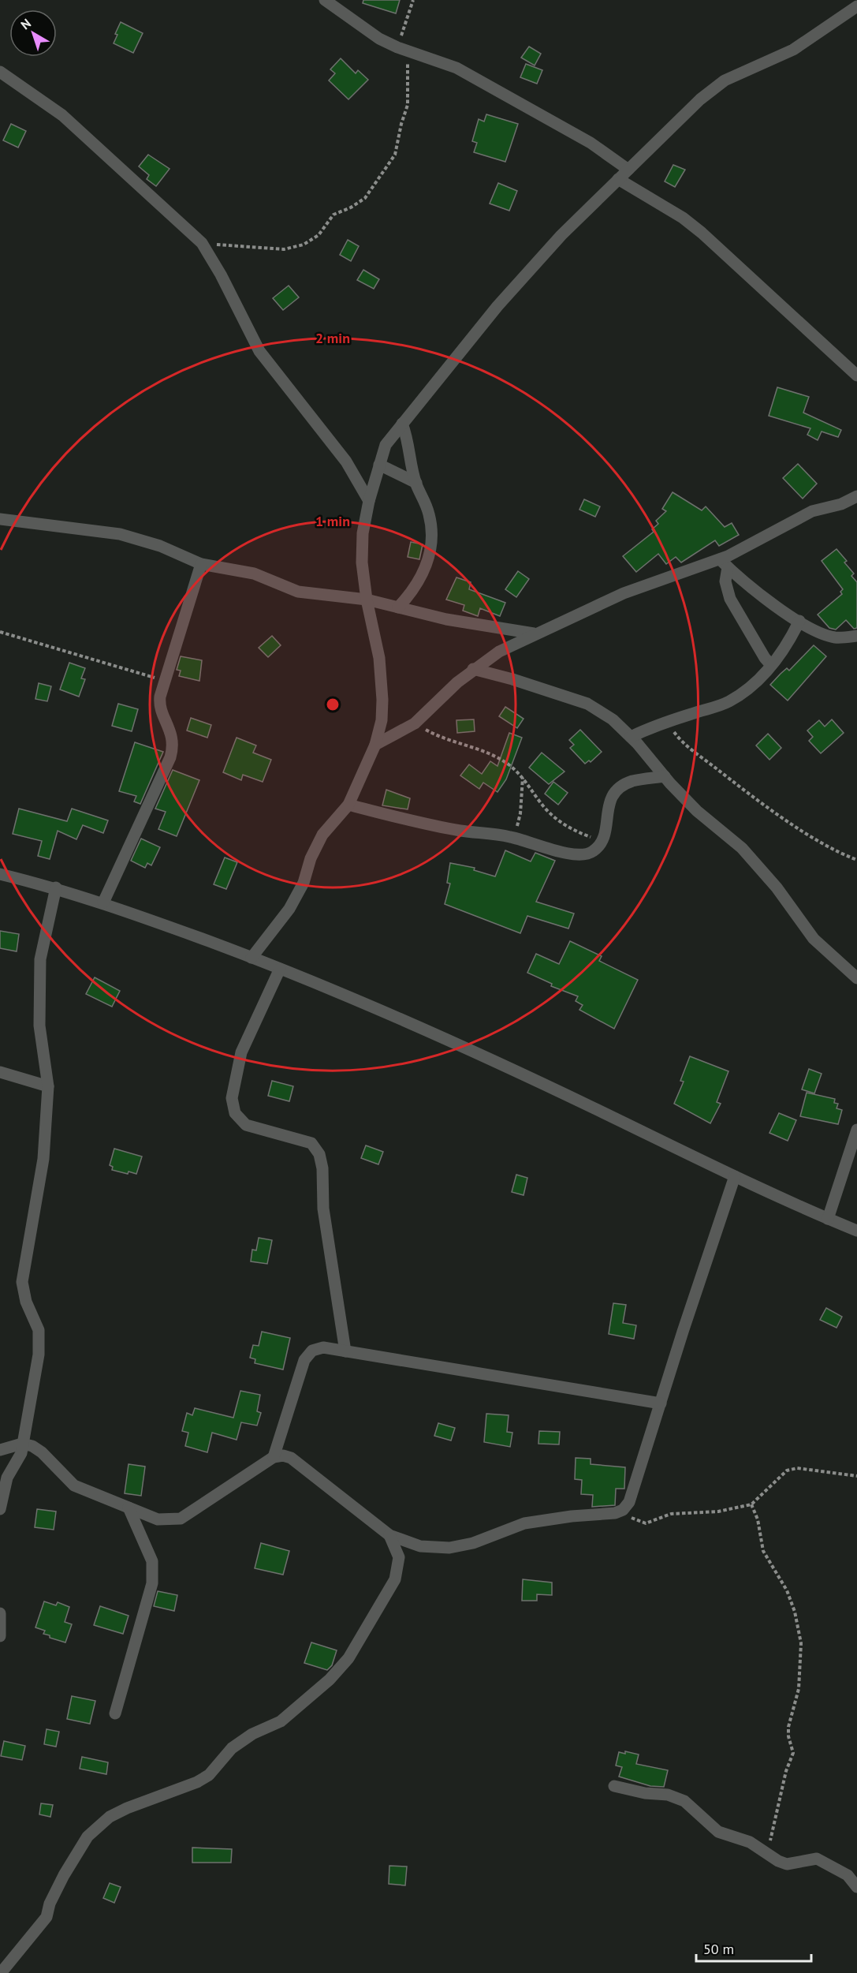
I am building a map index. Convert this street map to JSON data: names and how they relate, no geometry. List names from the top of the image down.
{
  "scale_bar": "50 m",
  "north": "top left",
  "rings": ["2 min", "1 min"]
}
